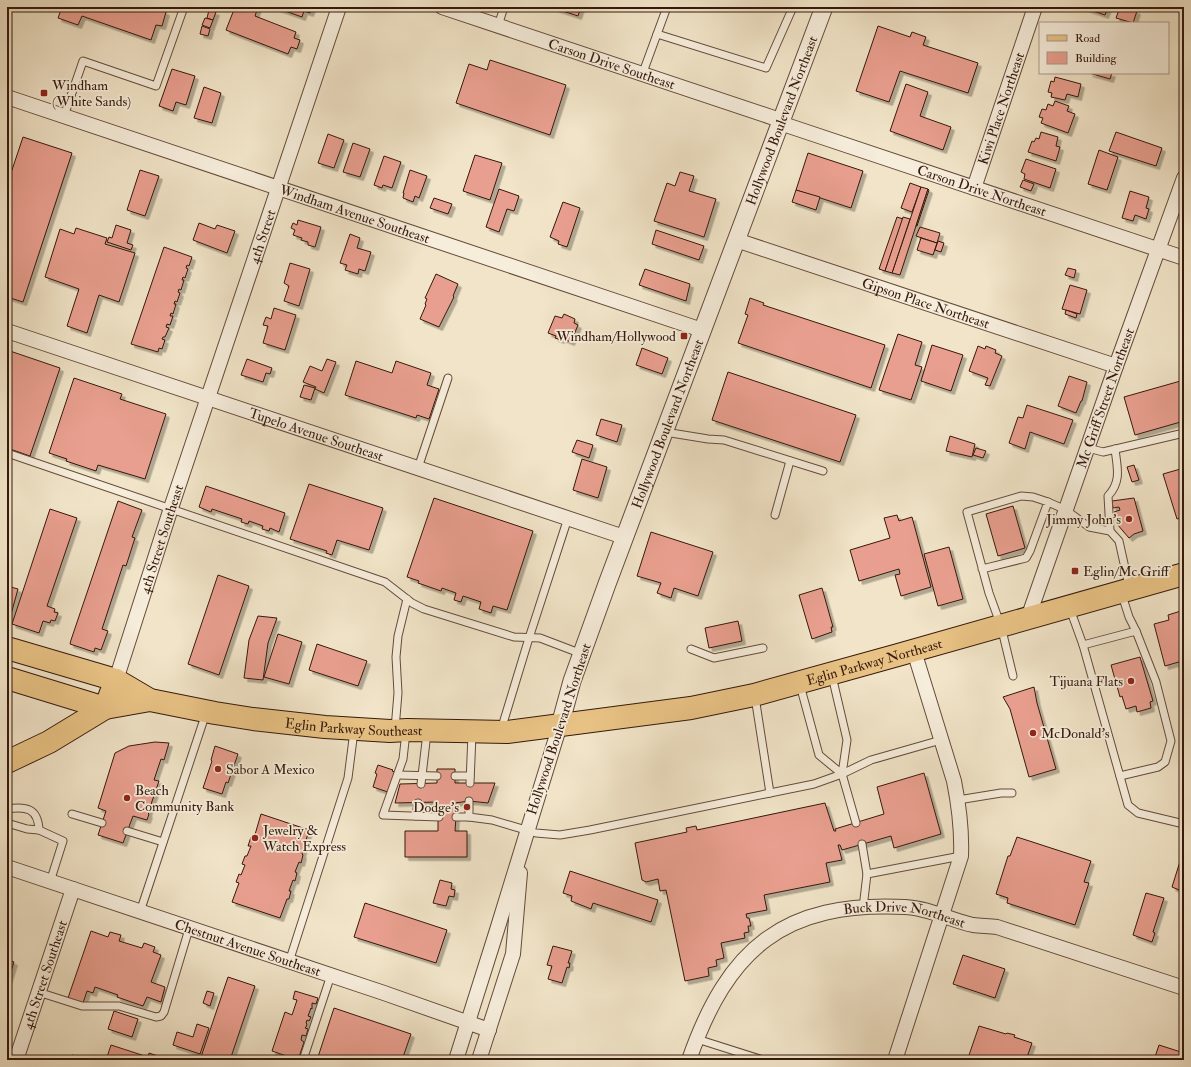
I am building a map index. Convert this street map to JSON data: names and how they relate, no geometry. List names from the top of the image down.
{
  "streets": {
    "main road": ["Eglin Parkway Northeast", "Eglin Parkway Southeast"],
    "street": [
      "Carson Drive Southeast",
      "Kiwi Place Northeast",
      "Hollywood Boulevard Northeast",
      "Carson Drive Northeast",
      "Windham Avenue Southeast",
      "4th Street",
      "Gipson Place Northeast",
      "Mc Griff Street Northeast",
      "Tupelo Avenue Southeast",
      "4th Street Southeast",
      "Buck Drive Northeast",
      "Chestnut Avenue Southeast"
    ]
  },
  "crossings": [
    ["Carson Drive Southeast", "Hollywood Boulevard Northeast"],
    ["Carson Drive Southeast", "Carson Drive Northeast"],
    ["Kiwi Place Northeast", "Carson Drive Northeast"],
    ["Hollywood Boulevard Northeast", "Carson Drive Northeast"],
    ["Hollywood Boulevard Northeast", "Windham Avenue Southeast"],
    ["Hollywood Boulevard Northeast", "Gipson Place Northeast"],
    ["Hollywood Boulevard Northeast", "Tupelo Avenue Southeast"],
    ["Hollywood Boulevard Northeast", "Eglin Parkway Northeast"],
    ["Hollywood Boulevard Northeast", "Eglin Parkway Southeast"],
    ["Hollywood Boulevard Northeast", "Chestnut Avenue Southeast"],
    ["Carson Drive Northeast", "Mc Griff Street Northeast"],
    ["Windham Avenue Southeast", "4th Street"],
    ["4th Street", "Tupelo Avenue Southeast"],
    ["4th Street", "4th Street Southeast"],
    ["Gipson Place Northeast", "Mc Griff Street Northeast"],
    ["Mc Griff Street Northeast", "Eglin Parkway Northeast"],
    ["Tupelo Avenue Southeast", "4th Street Southeast"],
    ["4th Street Southeast", "Eglin Parkway Southeast"],
    ["4th Street Southeast", "Chestnut Avenue Southeast"],
    ["Eglin Parkway Northeast", "Eglin Parkway Southeast"]
  ],
  "places": {
    "transit": ["Windham (White Sands)", "Windham/Hollywood", "Eglin/Mc Griff"],
    "other": [
      "Jimmy John's",
      "Tijuana Flats",
      "McDonald's",
      "Sabor A Mexico",
      "Beach Community Bank",
      "Dodge's",
      "Jewelry & Watch Express"
    ]
  },
  "legend": ["Road", "Building"]
}
